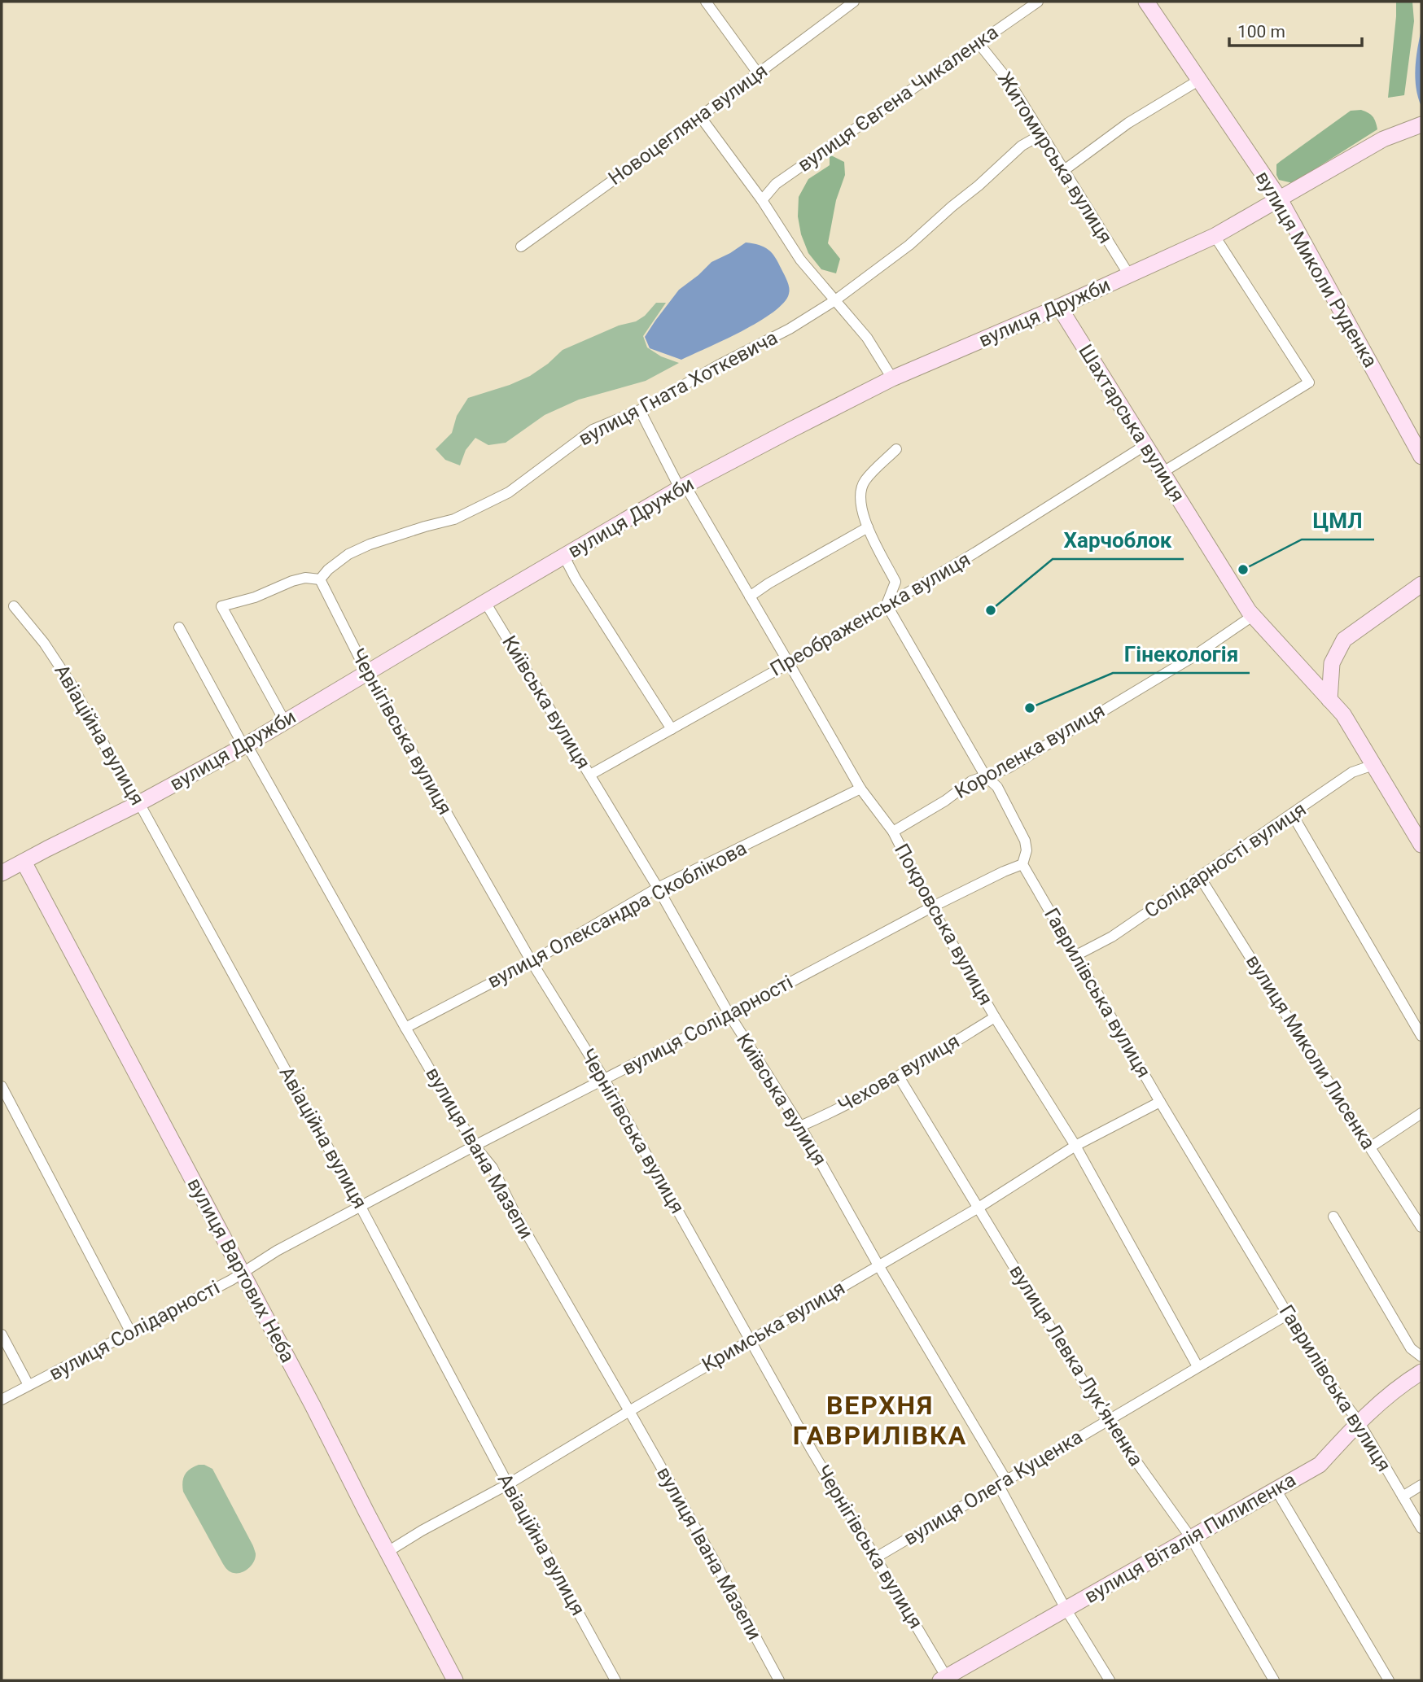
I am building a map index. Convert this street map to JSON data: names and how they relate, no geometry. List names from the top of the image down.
{
  "streets": {
    "street": [
      "вулиця Євгена Чикаленка",
      "Новоцегляна вулиця",
      "Житомирська вулиця",
      "вулиця Миколи Руденка",
      "вулиця Дружби",
      "вулиця Гната Хоткевича",
      "Шахтарська вулиця",
      "Преображенська вулиця",
      "Київська вулиця",
      "Чернігівська вулиця",
      "Авіаційна вулиця",
      "Короленка вулиця",
      "Солідарності вулиця",
      "вулиця Олександра Скоблікова",
      "Покровська вулиця",
      "Гаврилівська вулиця",
      "вулиця Солідарності",
      "вулиця Миколи Лисенка",
      "Чехова вулиця",
      "вулиця Івана Мазепи",
      "вулиця Вартових Неба",
      "Кримська вулиця",
      "вулиця Левка Лук'яненка",
      "вулиця Олега Куценка",
      "вулиця Віталія Пилипенка"
    ]
  },
  "crossings": [
    ["вулиця Євгена Чикаленка", "Житомирська вулиця"],
    ["Житомирська вулиця", "вулиця Дружби"],
    ["Житомирська вулиця", "вулиця Гната Хоткевича"],
    ["вулиця Миколи Руденка", "вулиця Дружби"],
    ["вулиця Дружби", "Шахтарська вулиця"],
    ["вулиця Дружби", "Київська вулиця"],
    ["вулиця Дружби", "Чернігівська вулиця"],
    ["вулиця Дружби", "Авіаційна вулиця"],
    ["вулиця Дружби", "Покровська вулиця"],
    ["вулиця Дружби", "вулиця Івана Мазепи"],
    ["вулиця Дружби", "вулиця Вартових Неба"],
    ["вулиця Гната Хоткевича", "Чернігівська вулиця"],
    ["вулиця Гната Хоткевича", "Покровська вулиця"],
    ["Шахтарська вулиця", "Преображенська вулиця"],
    ["Шахтарська вулиця", "Короленка вулиця"],
    ["Шахтарська вулиця", "Солідарності вулиця"],
    ["Преображенська вулиця", "Київська вулиця"],
    ["Преображенська вулиця", "Покровська вулиця"],
    ["Київська вулиця", "вулиця Олександра Скоблікова"],
    ["Київська вулиця", "вулиця Солідарності"],
    ["Київська вулиця", "Чехова вулиця"],
    ["Київська вулиця", "Кримська вулиця"],
    ["Київська вулиця", "вулиця Олега Куценка"],
    ["Київська вулиця", "вулиця Віталія Пилипенка"],
    ["Чернігівська вулиця", "вулиця Олександра Скоблікова"],
    ["Чернігівська вулиця", "вулиця Солідарності"],
    ["Чернігівська вулиця", "Кримська вулиця"],
    ["Чернігівська вулиця", "вулиця Олега Куценка"],
    ["Чернігівська вулиця", "вулиця Віталія Пилипенка"],
    ["Авіаційна вулиця", "вулиця Солідарності"],
    ["Авіаційна вулиця", "Кримська вулиця"],
    ["Короленка вулиця", "Покровська вулиця"],
    ["Солідарності вулиця", "Гаврилівська вулиця"],
    ["Солідарності вулиця", "вулиця Миколи Лисенка"],
    ["вулиця Олександра Скоблікова", "Покровська вулиця"],
    ["вулиця Олександра Скоблікова", "вулиця Івана Мазепи"],
    ["Покровська вулиця", "вулиця Солідарності"],
    ["Покровська вулиця", "Чехова вулиця"],
    ["Покровська вулиця", "Кримська вулиця"],
    ["Покровська вулиця", "вулиця Олега Куценка"],
    ["Гаврилівська вулиця", "вулиця Солідарності"],
    ["Гаврилівська вулиця", "Кримська вулиця"],
    ["Гаврилівська вулиця", "вулиця Олега Куценка"],
    ["Гаврилівська вулиця", "вулиця Віталія Пилипенка"],
    ["вулиця Солідарності", "вулиця Івана Мазепи"],
    ["вулиця Солідарності", "вулиця Вартових Неба"],
    ["Чехова вулиця", "вулиця Левка Лук'яненка"],
    ["вулиця Івана Мазепи", "Кримська вулиця"],
    ["вулиця Вартових Неба", "Кримська вулиця"],
    ["Кримська вулиця", "вулиця Левка Лук'яненка"],
    ["вулиця Левка Лук'яненка", "вулиця Олега Куценка"],
    ["вулиця Левка Лук'яненка", "вулиця Віталія Пилипенка"]
  ],
  "districts": ["ВЕРХНЯ ГАВРИЛІВКА"],
  "places": ["ЦМЛ", "Харчоблок", "Гінекологія"],
  "scale_bar": "100 m"
}
